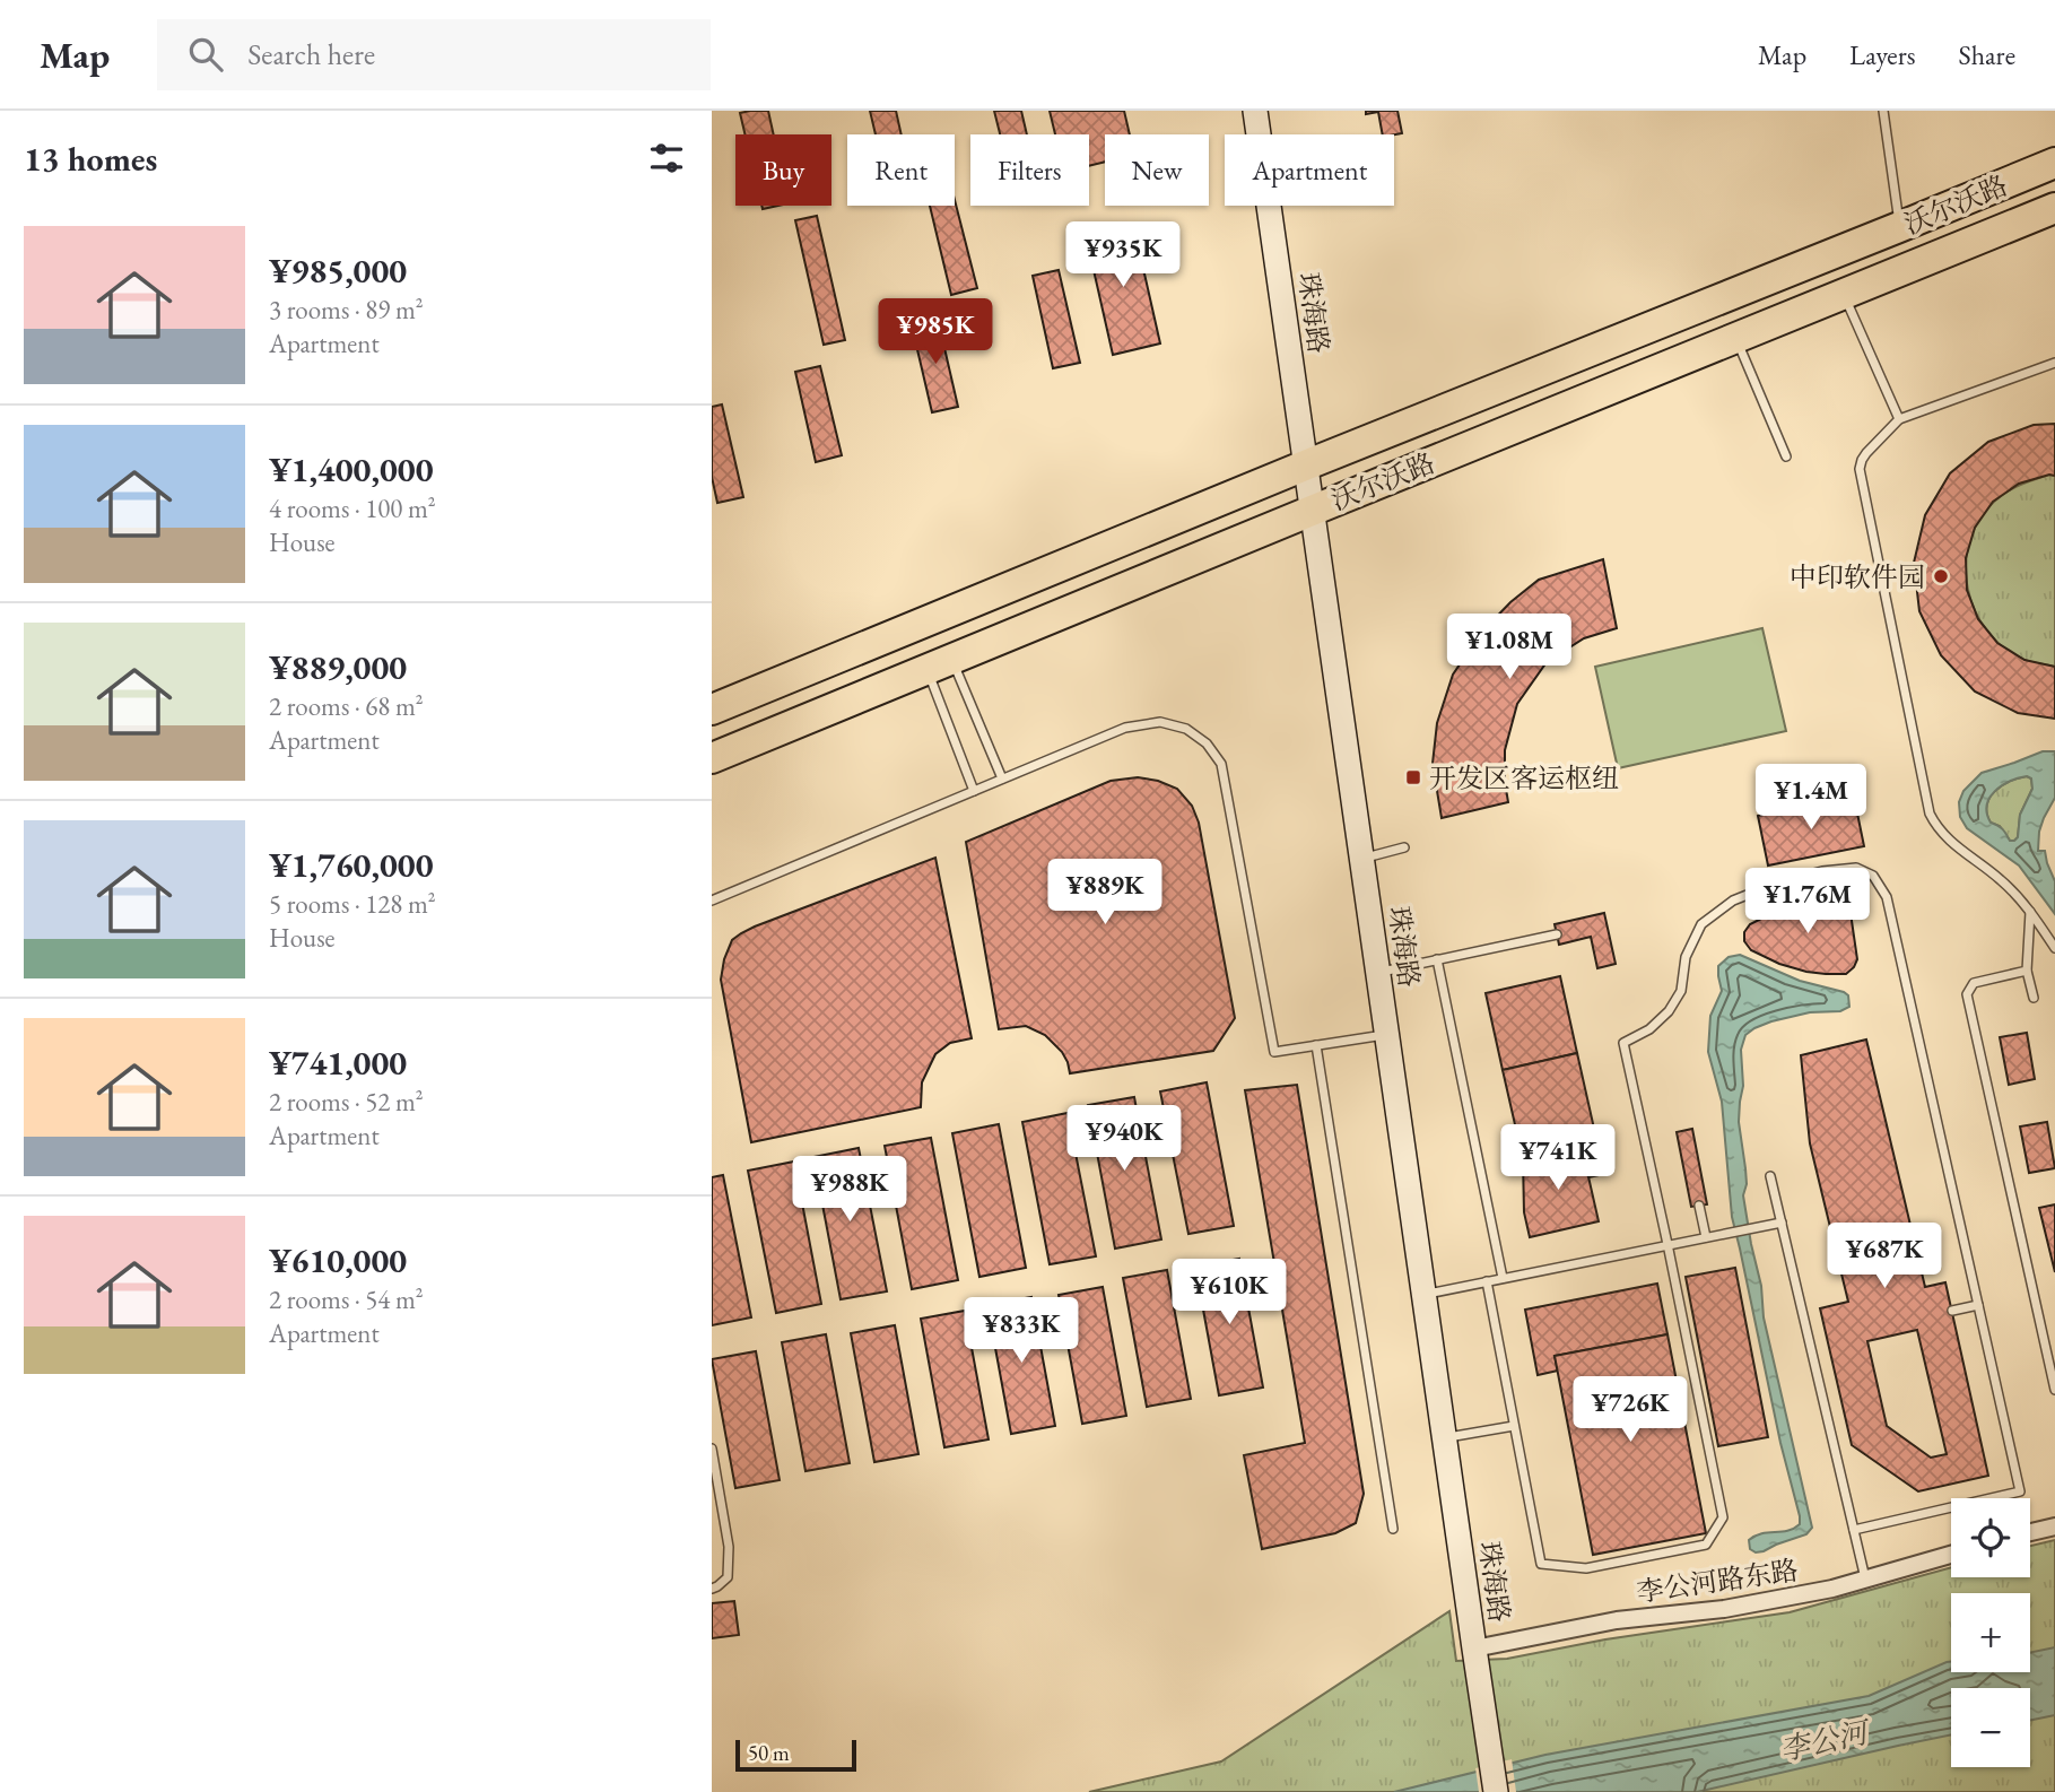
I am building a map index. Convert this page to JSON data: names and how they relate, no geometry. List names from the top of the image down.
{
  "streets": {
    "highway": ["沃尔沃路"],
    "main road": ["珠海路"],
    "street": ["李公河路东路"]
  },
  "crossings": [
    ["沃尔沃路", "珠海路"],
    ["珠海路", "李公河路东路"]
  ],
  "water": ["李公河"],
  "places": {
    "other": ["中印软件园"],
    "transit": ["开发区客运枢纽"]
  },
  "scale_bar": "50 m",
  "page": {
    "header": "Map",
    "search": "Search here",
    "nav": ["Map", "Layers", "Share"],
    "heading": "13 homes",
    "chip": [
      "Buy",
      "Rent",
      "Filters",
      "New",
      "Apartment"
    ],
    "list": [
      {
        "name": "¥985,000",
        "note": "3 rooms · 89 m² · Apartment"
      },
      {
        "name": "¥1,400,000",
        "note": "4 rooms · 100 m² · House"
      },
      {
        "name": "¥889,000",
        "note": "2 rooms · 68 m² · Apartment"
      },
      {
        "name": "¥1,760,000",
        "note": "5 rooms · 128 m² · House"
      },
      {
        "name": "¥741,000",
        "note": "2 rooms · 52 m² · Apartment"
      },
      {
        "name": "¥610,000",
        "note": "2 rooms · 54 m² · Apartment"
      }
    ],
    "price": [
      "¥935K",
      "¥985K",
      "¥1.08M",
      "¥1.4M",
      "¥889K",
      "¥1.76M",
      "¥940K",
      "¥741K",
      "¥988K",
      "¥687K",
      "¥610K",
      "¥833K",
      "¥726K"
    ],
    "map_buttons": ["+", "−"],
    "scale": "50 m"
  }
}
